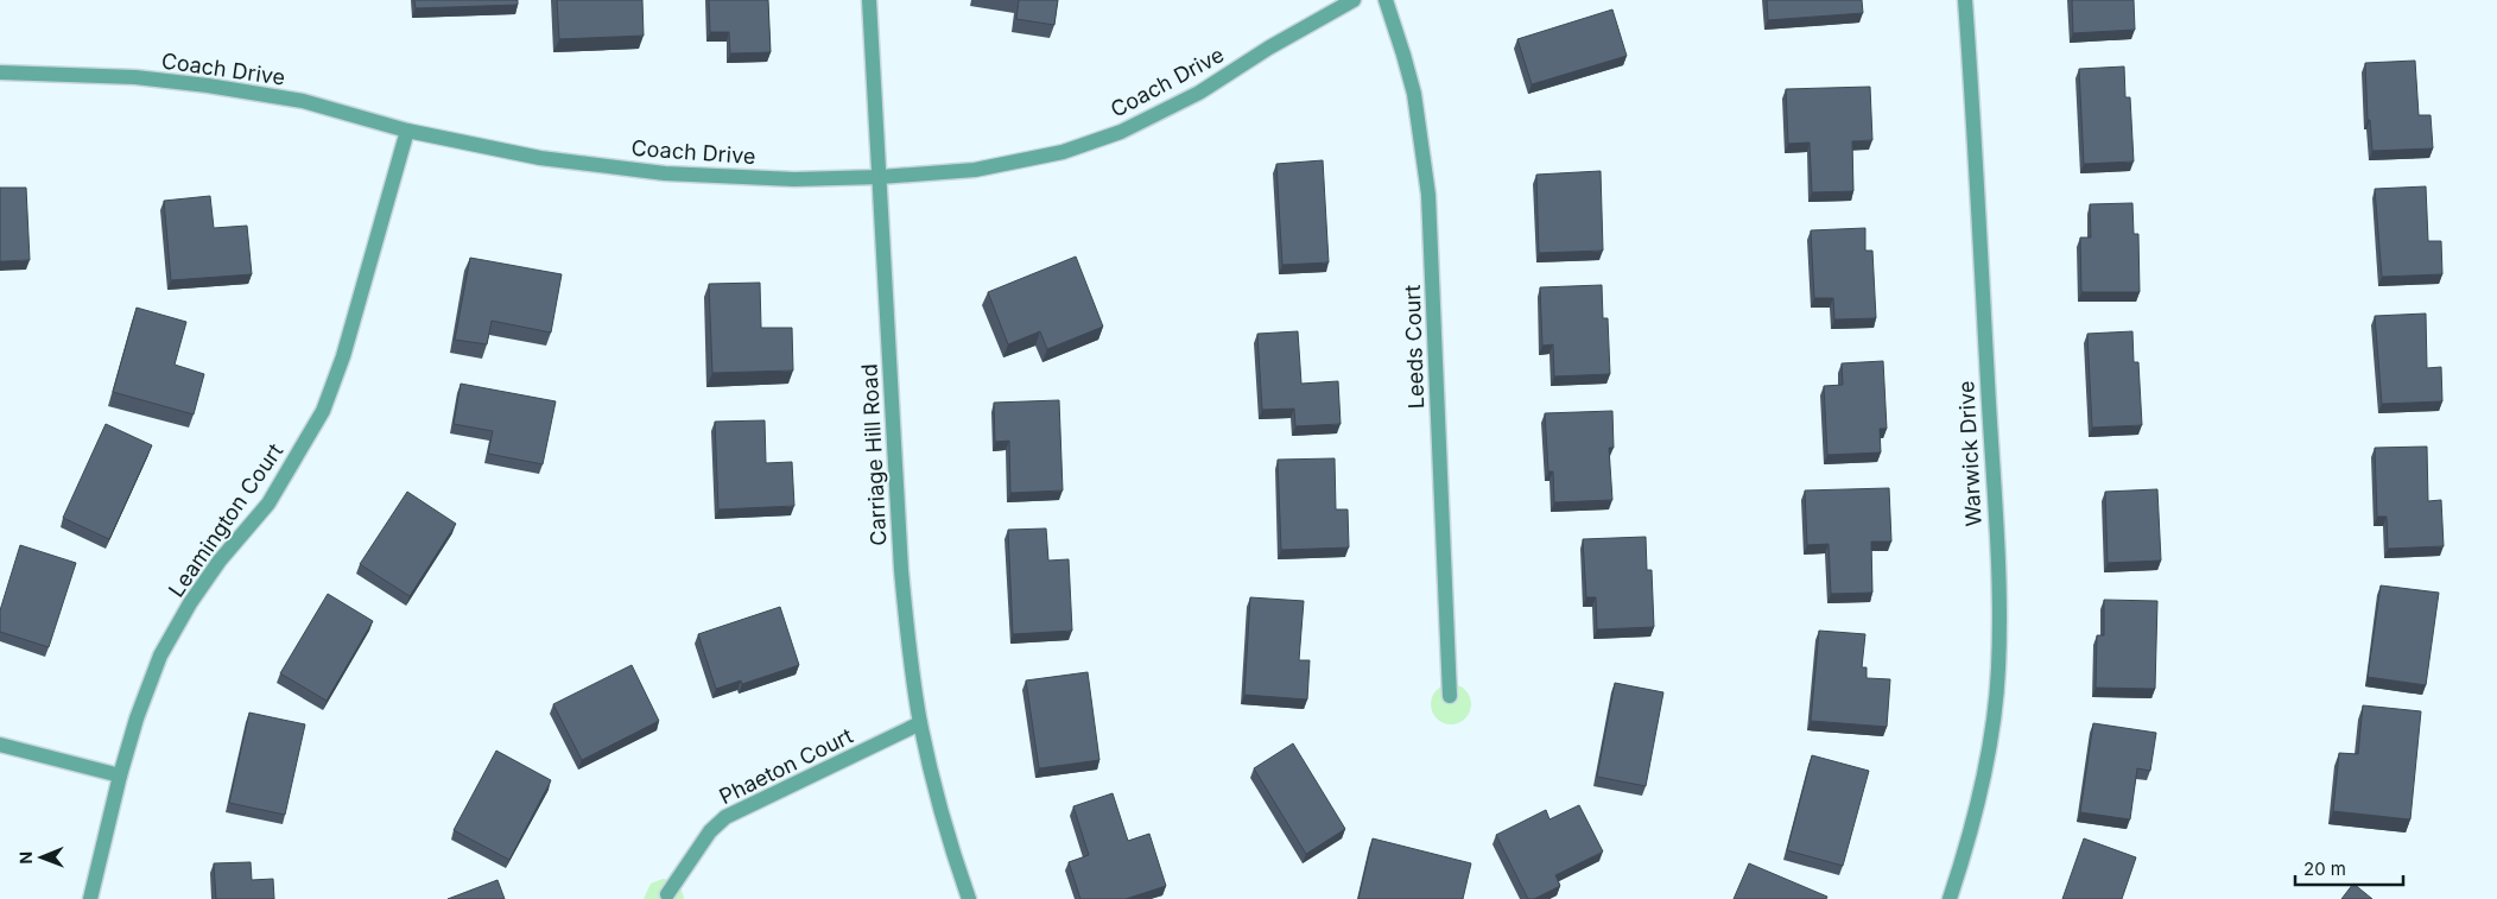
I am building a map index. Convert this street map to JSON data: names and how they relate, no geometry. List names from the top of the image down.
{
  "streets": {
    "street": [
      "Coach Drive",
      "Leeds Court",
      "Warwick Drive",
      "Carriage Hill Road",
      "Leamington Court",
      "Phaeton Court"
    ]
  },
  "crossings": [
    ["Coach Drive", "Carriage Hill Road"],
    ["Coach Drive", "Leamington Court"],
    ["Carriage Hill Road", "Phaeton Court"]
  ],
  "scale_bar": "20 m",
  "north": "left"
}
